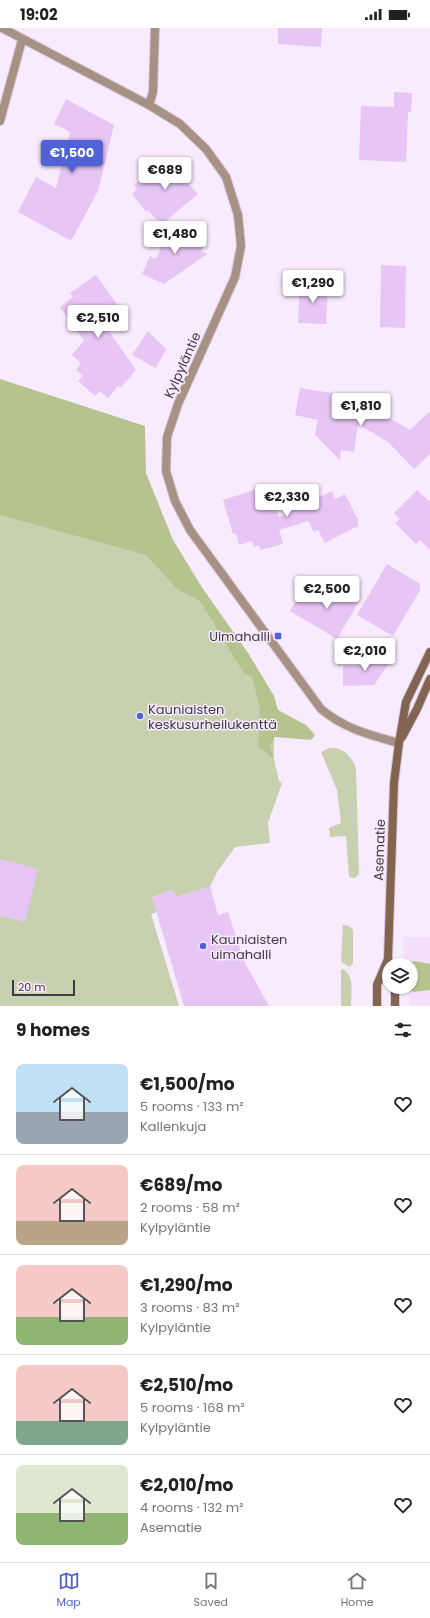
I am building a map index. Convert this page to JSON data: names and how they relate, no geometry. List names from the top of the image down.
{
  "streets": {
    "street": ["Kylpyläntie", "Asematie"]
  },
  "crossings": [
    ["Kylpyläntie", "Asematie"]
  ],
  "places": {
    "transit": ["Uimahalli"],
    "other": ["Kauniaisten keskusurheilukenttä", "Kauniaisten uimahalli"]
  },
  "scale_bar": "20 m",
  "page": {
    "status": "19:02",
    "price": [
      "€1,500",
      "€689",
      "€1,480",
      "€1,290",
      "€2,510",
      "€1,810",
      "€2,330",
      "€2,500",
      "€2,010"
    ],
    "scale": "20 m",
    "heading": "9 homes",
    "list": [
      {
        "name": "€1,500/mo",
        "note": "5 rooms · 133 m² · Kallenkuja"
      },
      {
        "name": "€689/mo",
        "note": "2 rooms · 58 m² · Kylpyläntie"
      },
      {
        "name": "€1,290/mo",
        "note": "3 rooms · 83 m² · Kylpyläntie"
      },
      {
        "name": "€2,510/mo",
        "note": "5 rooms · 168 m² · Kylpyläntie"
      },
      {
        "name": "€2,010/mo",
        "note": "4 rooms · 132 m² · Asematie"
      }
    ],
    "tabs": ["Map", "Saved", "Home"]
  }
}
